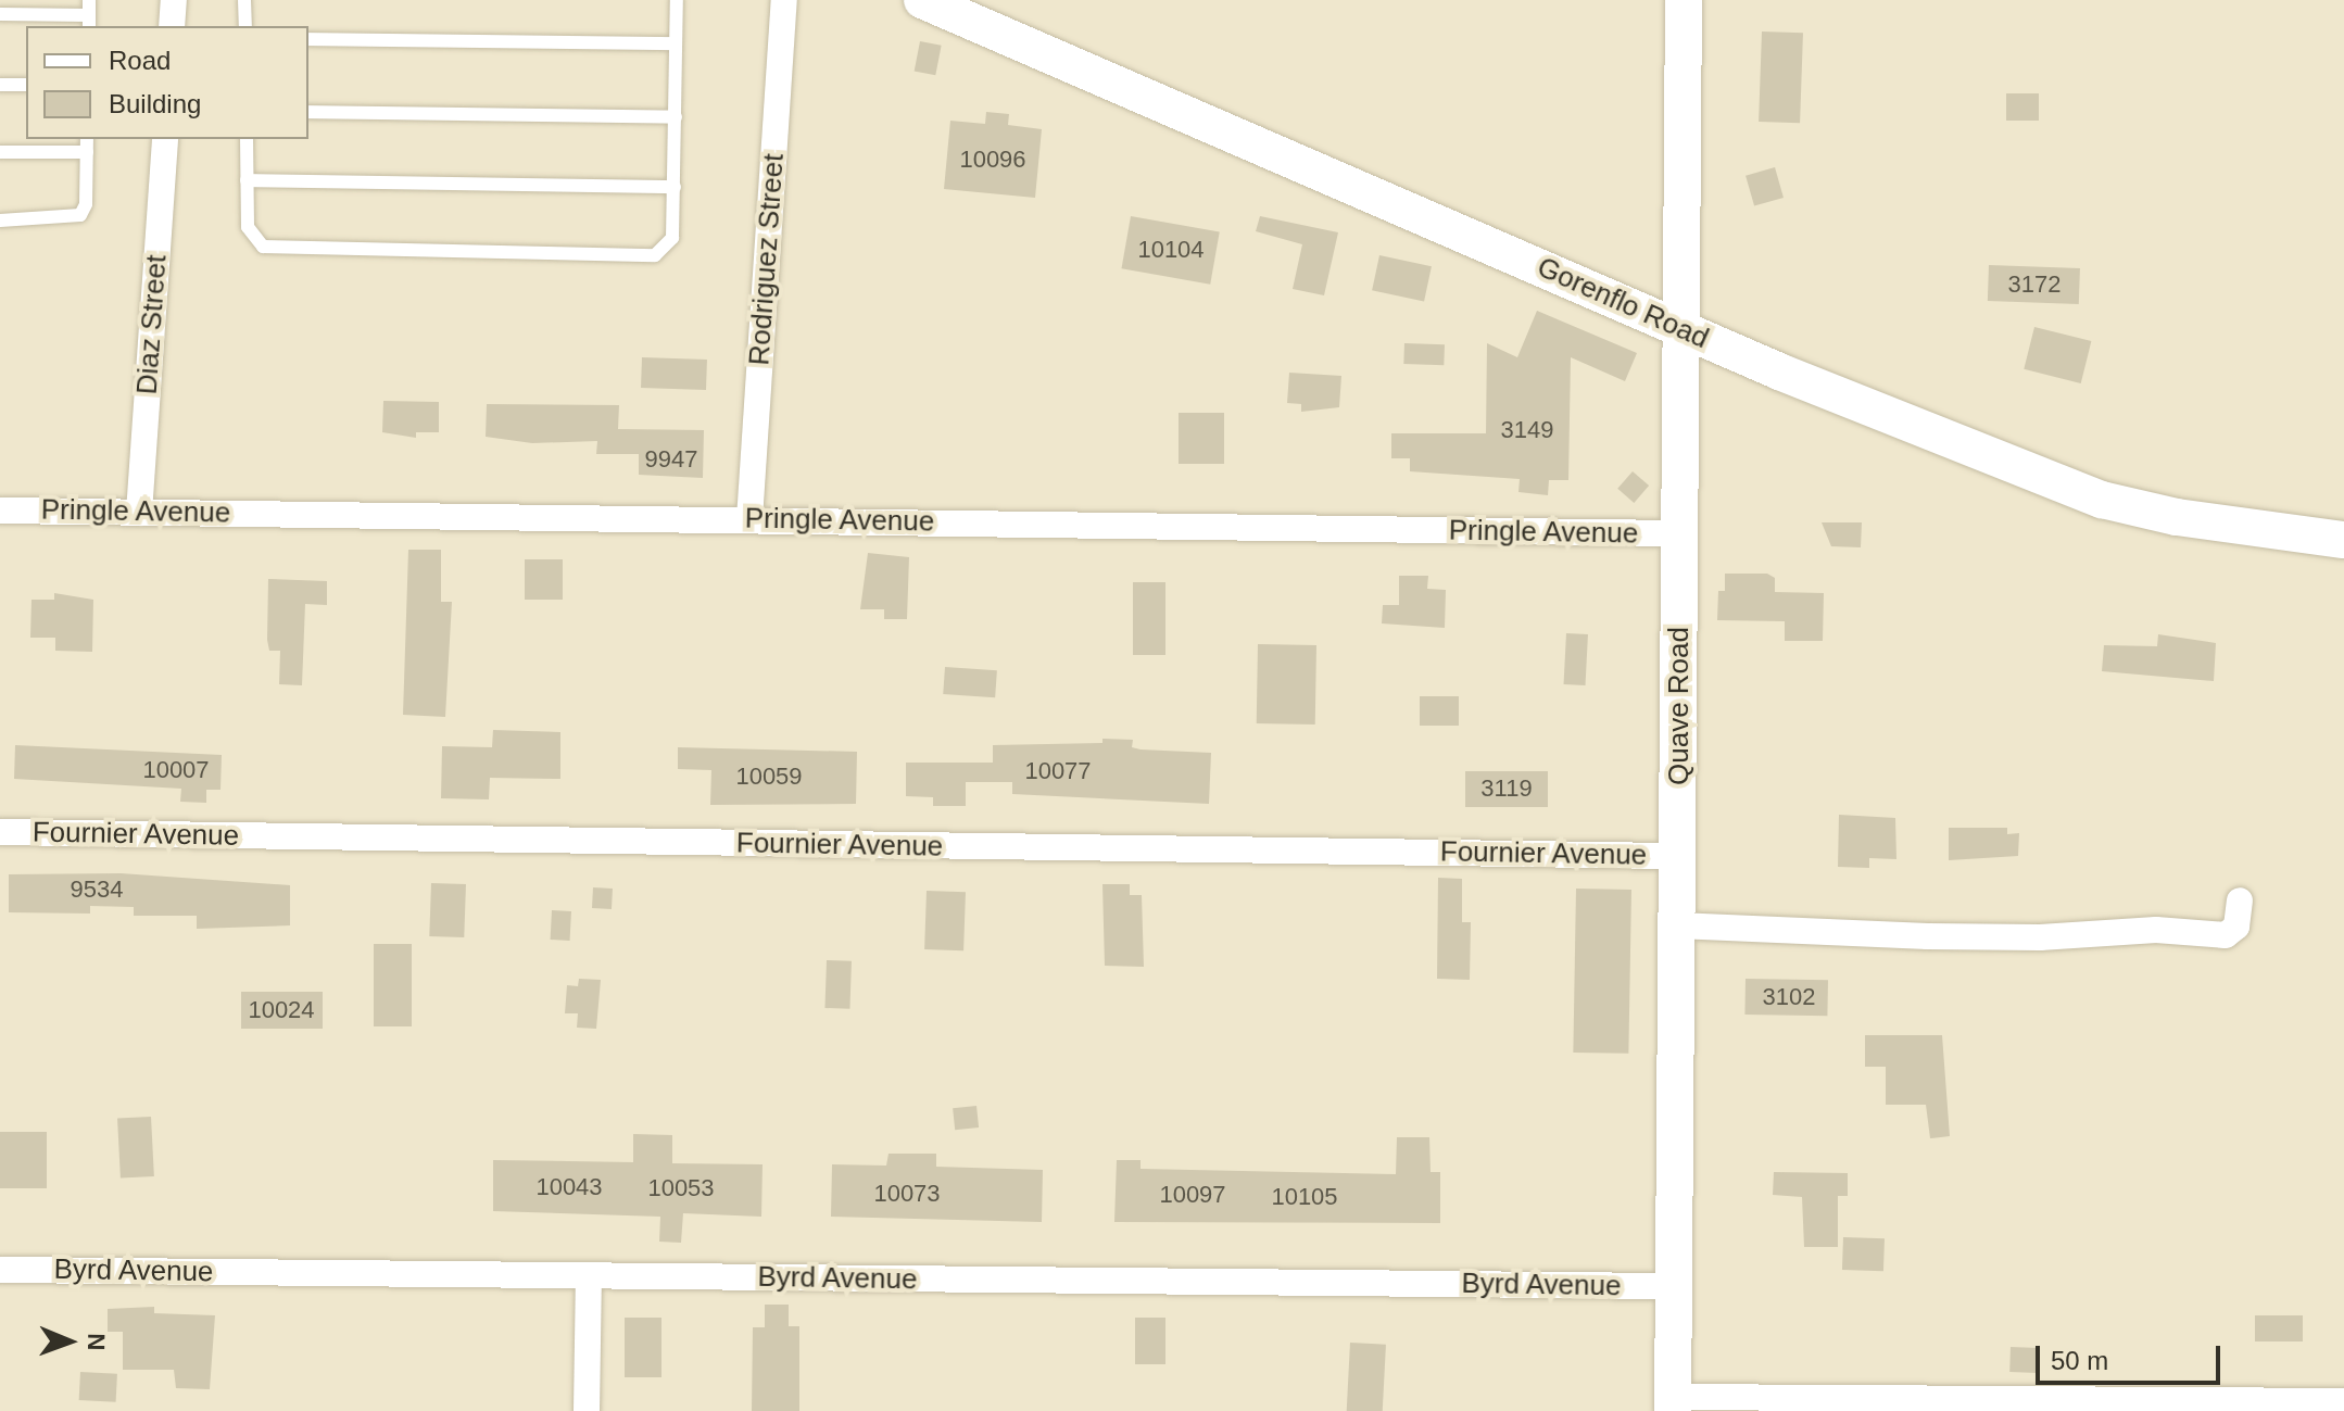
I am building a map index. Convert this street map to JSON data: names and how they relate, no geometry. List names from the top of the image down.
{
  "streets": {
    "main road": ["Gorenflo Road", "Quave Road"],
    "street": [
      "Rodriguez Street",
      "Diaz Street",
      "Pringle Avenue",
      "Fournier Avenue",
      "Byrd Avenue"
    ]
  },
  "crossings": [
    ["Rodriguez Street", "Pringle Avenue"],
    ["Gorenflo Road", "Quave Road"],
    ["Diaz Street", "Pringle Avenue"],
    ["Pringle Avenue", "Quave Road"],
    ["Quave Road", "Fournier Avenue"],
    ["Quave Road", "Byrd Avenue"]
  ],
  "house_numbers": [
    "10096",
    "10104",
    "3172",
    "3149",
    "9947",
    "10007",
    "10077",
    "10059",
    "3119",
    "9534",
    "3102",
    "10024",
    "10043",
    "10053",
    "10073",
    "10097",
    "10105"
  ],
  "legend": ["Road", "Building"],
  "scale_bar": "50 m",
  "north": "right"
}
